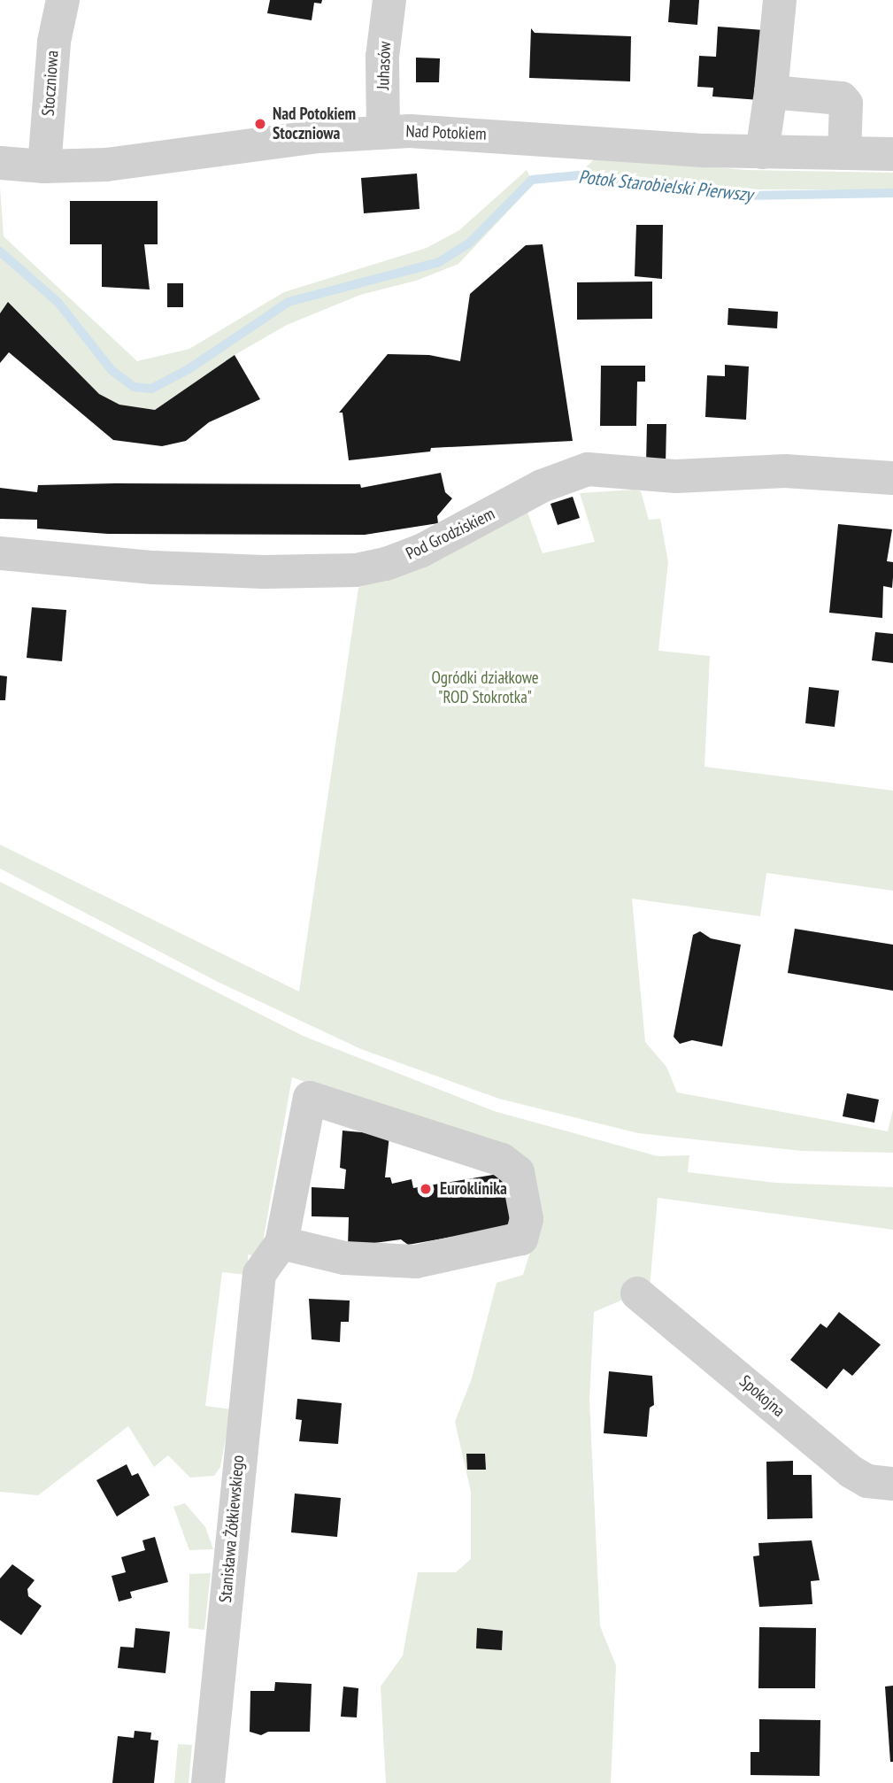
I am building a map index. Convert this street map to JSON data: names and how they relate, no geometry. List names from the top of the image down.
{
  "streets": {
    "street": [
      "Juhasów",
      "Stoczniowa",
      "Nad Potokiem",
      "Pod Grodziskiem",
      "Spokojna",
      "Stanisława Żółkiewskiego"
    ]
  },
  "crossings": [
    ["Juhasów", "Nad Potokiem"],
    ["Stoczniowa", "Nad Potokiem"]
  ],
  "water": ["Potok Starobielski Pierwszy"],
  "parks": ["Ogródki działkowe \"ROD Stokrotka\""],
  "places": ["Nad Potokiem Stoczniowa", "Euroklinika"]
}
